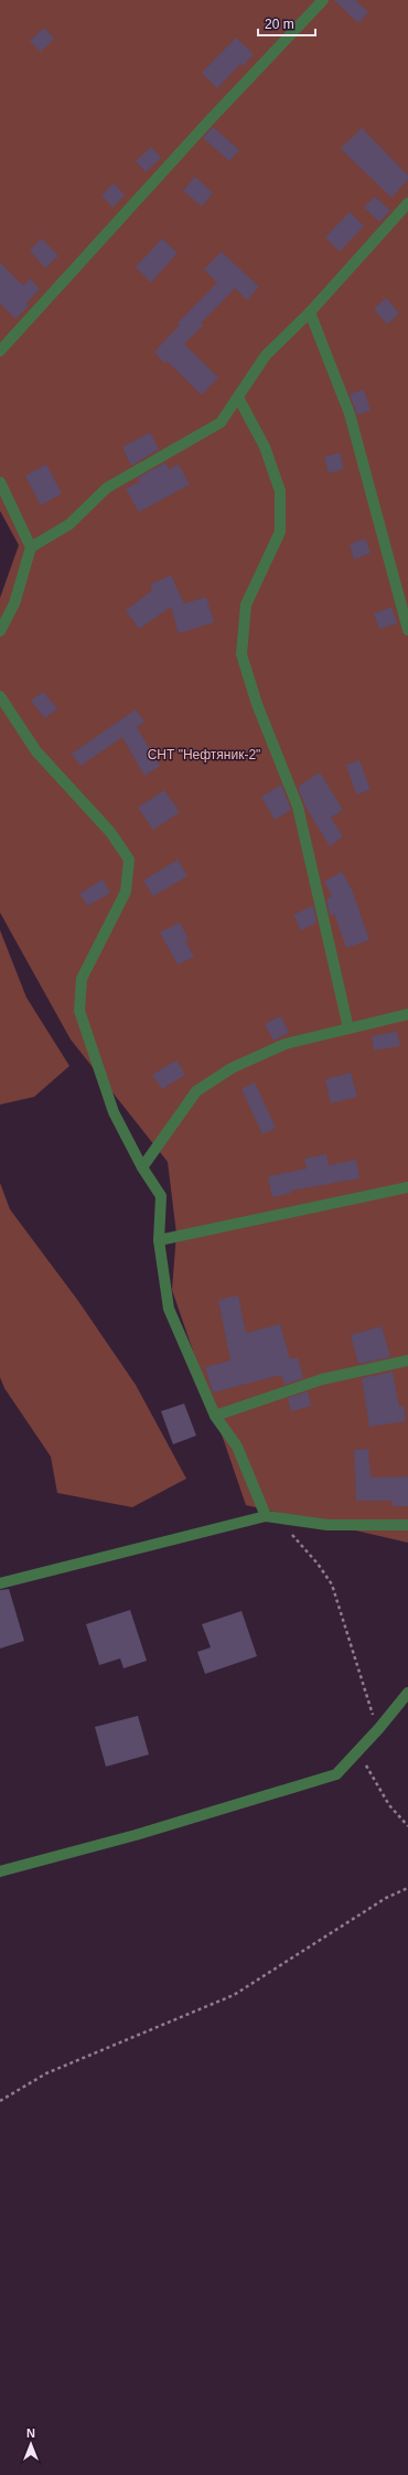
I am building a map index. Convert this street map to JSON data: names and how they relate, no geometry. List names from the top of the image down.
{
  "parks": ["СНТ \"Нефтяник-2\""],
  "scale_bar": "20 m",
  "north": "top"
}
